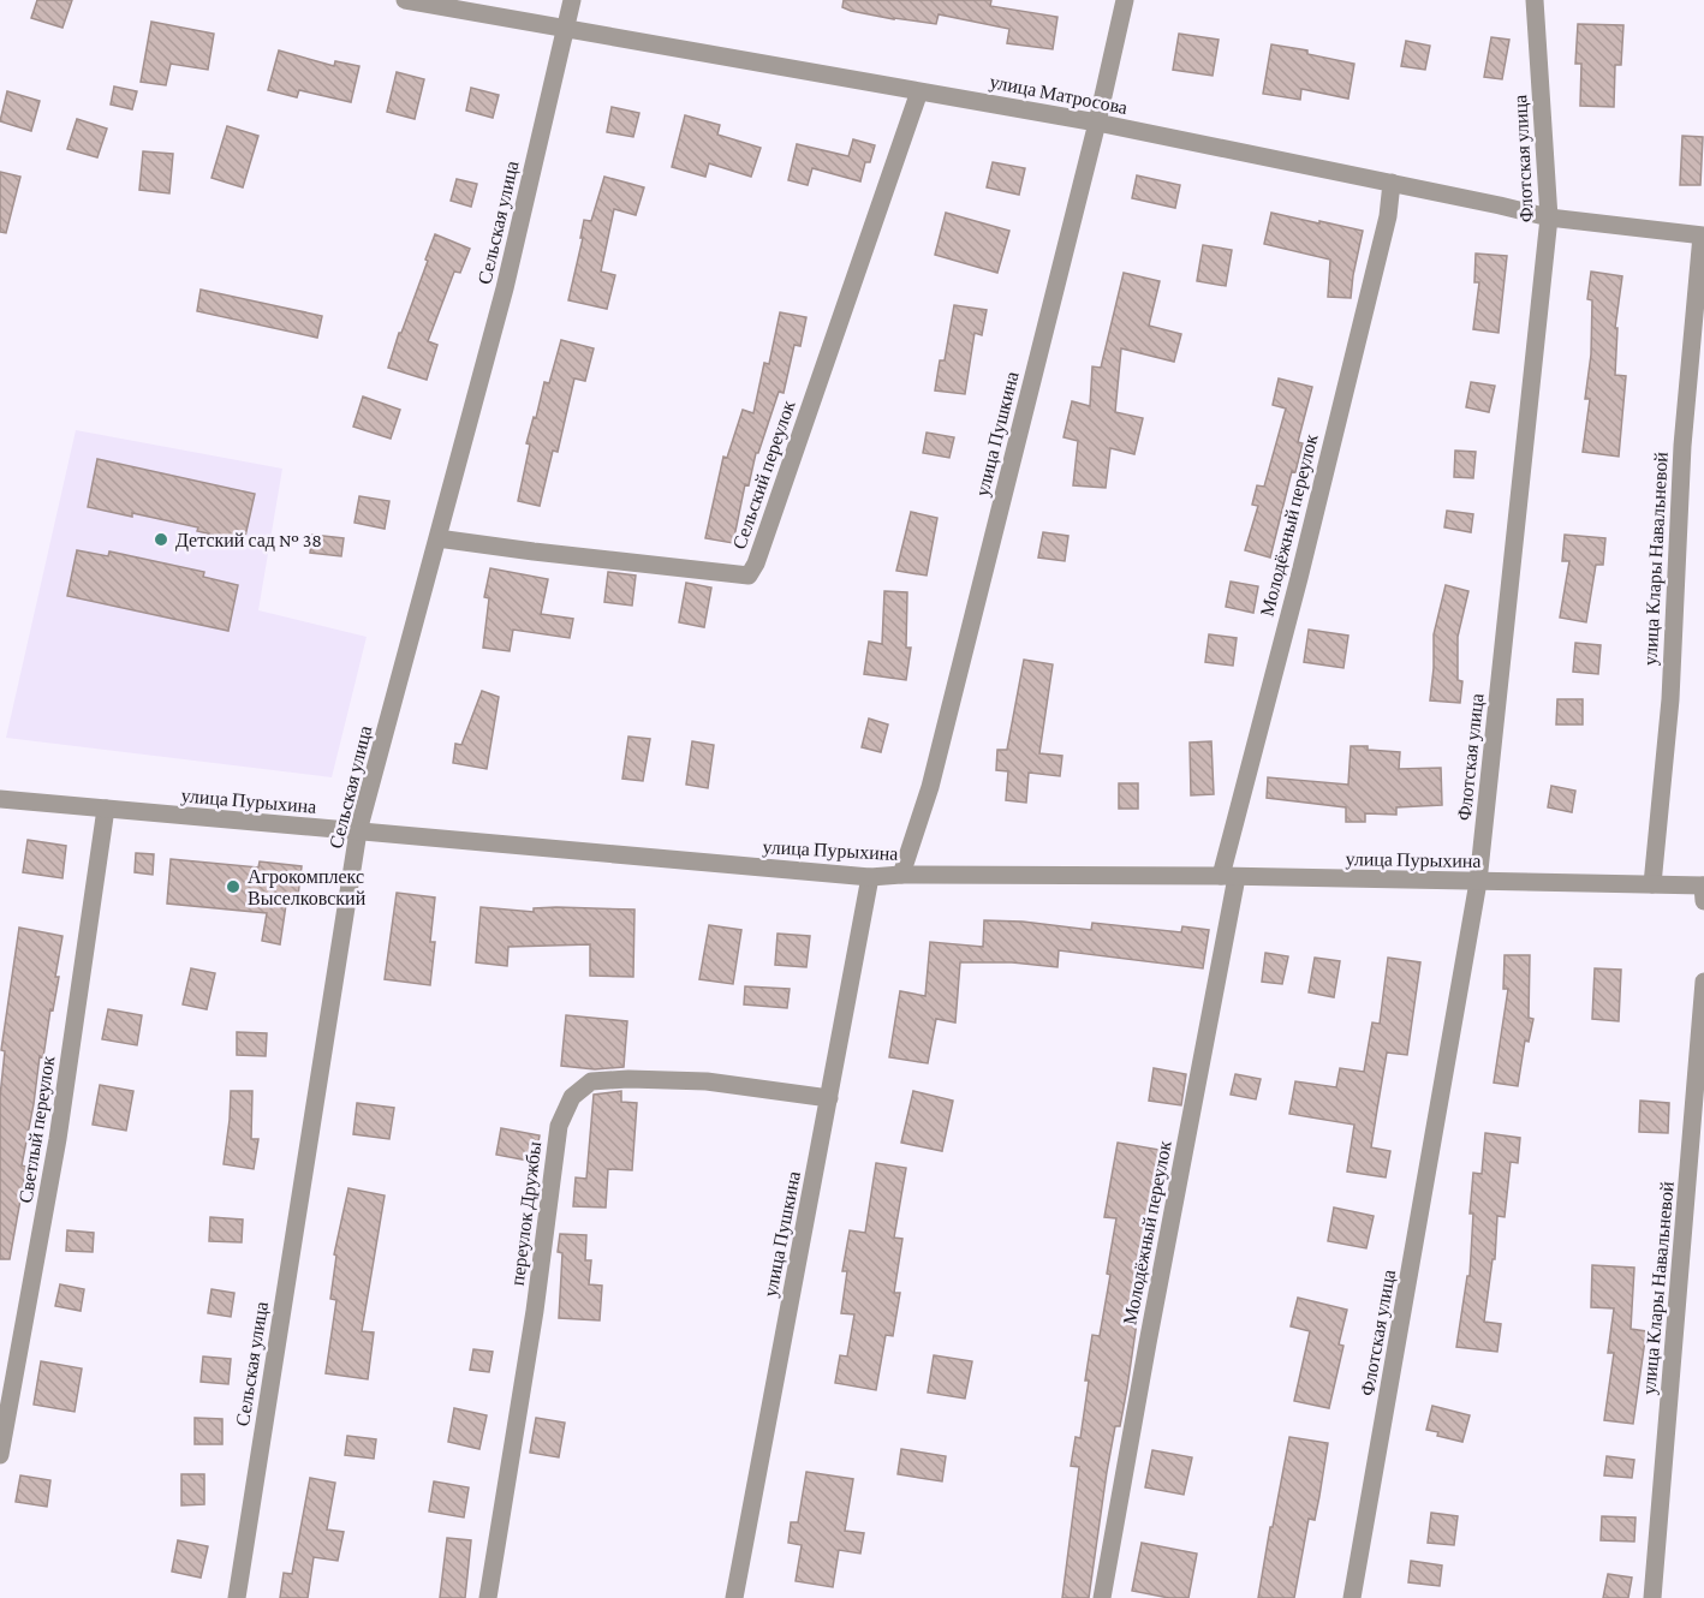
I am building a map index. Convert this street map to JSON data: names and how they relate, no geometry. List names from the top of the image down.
{
  "streets": {
    "street": [
      "улица Матросова",
      "Флотская улица",
      "Сельская улица",
      "улица Пушкина",
      "Сельский переулок",
      "Молодёжный переулок",
      "улица Клары Навальневой",
      "улица Пурыхина",
      "Светлый переулок",
      "переулок Дружбы"
    ]
  },
  "crossings": [
    ["улица Матросова", "Флотская улица"],
    ["улица Матросова", "Сельская улица"],
    ["улица Матросова", "улица Пушкина"],
    ["улица Матросова", "Сельский переулок"],
    ["улица Матросова", "Молодёжный переулок"],
    ["улица Матросова", "улица Клары Навальневой"],
    ["Флотская улица", "улица Пурыхина"],
    ["Сельская улица", "Сельский переулок"],
    ["Сельская улица", "улица Пурыхина"],
    ["улица Пушкина", "улица Пурыхина"],
    ["улица Пушкина", "переулок Дружбы"],
    ["Молодёжный переулок", "улица Пурыхина"],
    ["улица Клары Навальневой", "улица Пурыхина"],
    ["улица Пурыхина", "Светлый переулок"]
  ],
  "places": ["Детский сад № 38", "Агрокомплекс Выселковский"]
}
